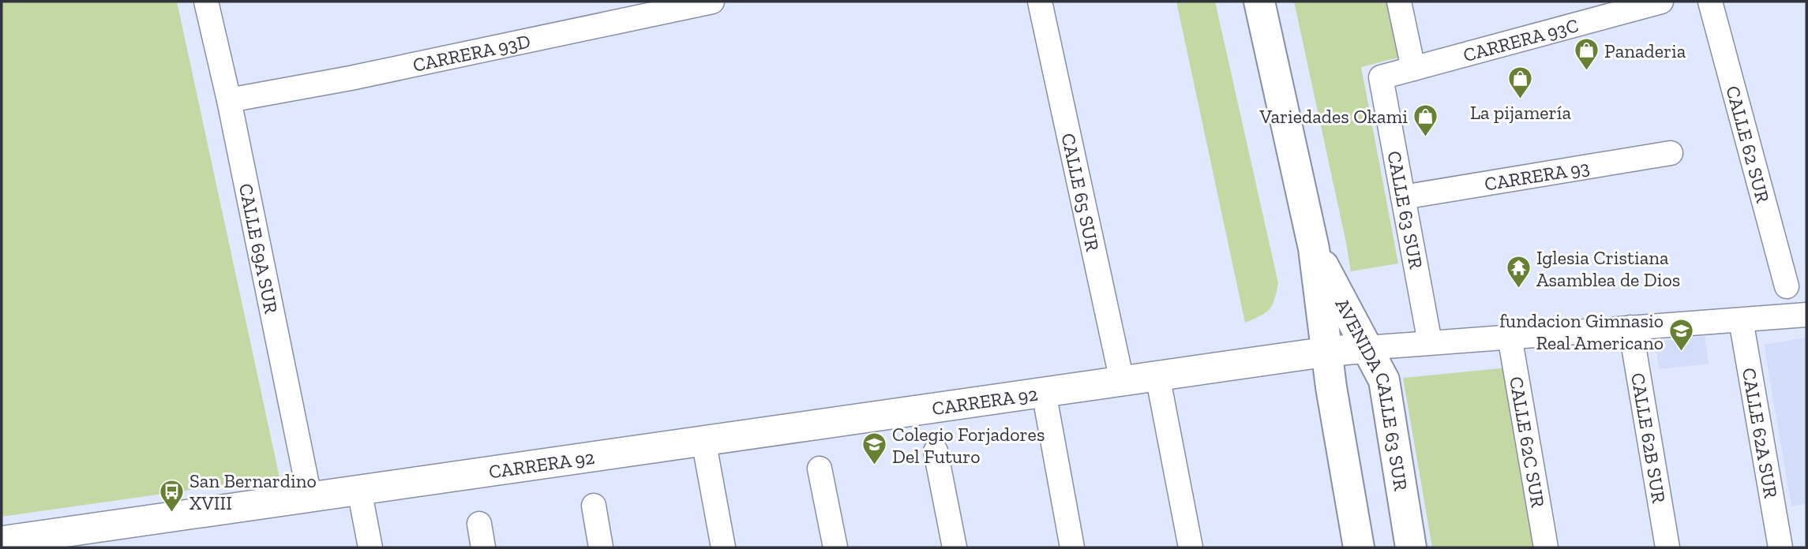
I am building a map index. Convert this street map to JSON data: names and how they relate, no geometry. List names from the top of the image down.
{
  "streets": {
    "main road": ["AVENIDA CALLE 63 SUR"],
    "street": [
      "CARRERA 93C",
      "CARRERA 93D",
      "CALLE 62 SUR",
      "CARRERA 93",
      "CALLE 65 SUR",
      "CALLE 63 SUR",
      "CALLE 69A SUR",
      "CARRERA 92",
      "CALLE 62A SUR",
      "CALLE 62B SUR",
      "CALLE 62C SUR"
    ]
  },
  "crossings": [
    ["CARRERA 93C", "CALLE 63 SUR"],
    ["CARRERA 93D", "CALLE 69A SUR"],
    ["CARRERA 93", "CALLE 63 SUR"],
    ["CALLE 65 SUR", "CARRERA 92"],
    ["CALLE 63 SUR", "CARRERA 92"],
    ["CALLE 69A SUR", "CARRERA 92"],
    ["AVENIDA CALLE 63 SUR", "CARRERA 92"],
    ["CARRERA 92", "CALLE 62A SUR"],
    ["CARRERA 92", "CALLE 62B SUR"],
    ["CARRERA 92", "CALLE 62C SUR"]
  ],
  "places": {
    "shop": ["Panaderia", "La pijamería", "Variedades Okami"],
    "temple": ["Iglesia Cristiana Asamblea de Dios"],
    "school or university": ["fundacion Gimnasio Real Americano", "Colegio Forjadores Del Futuro"],
    "bus stop": ["San Bernardino XVIII"]
  }
}
